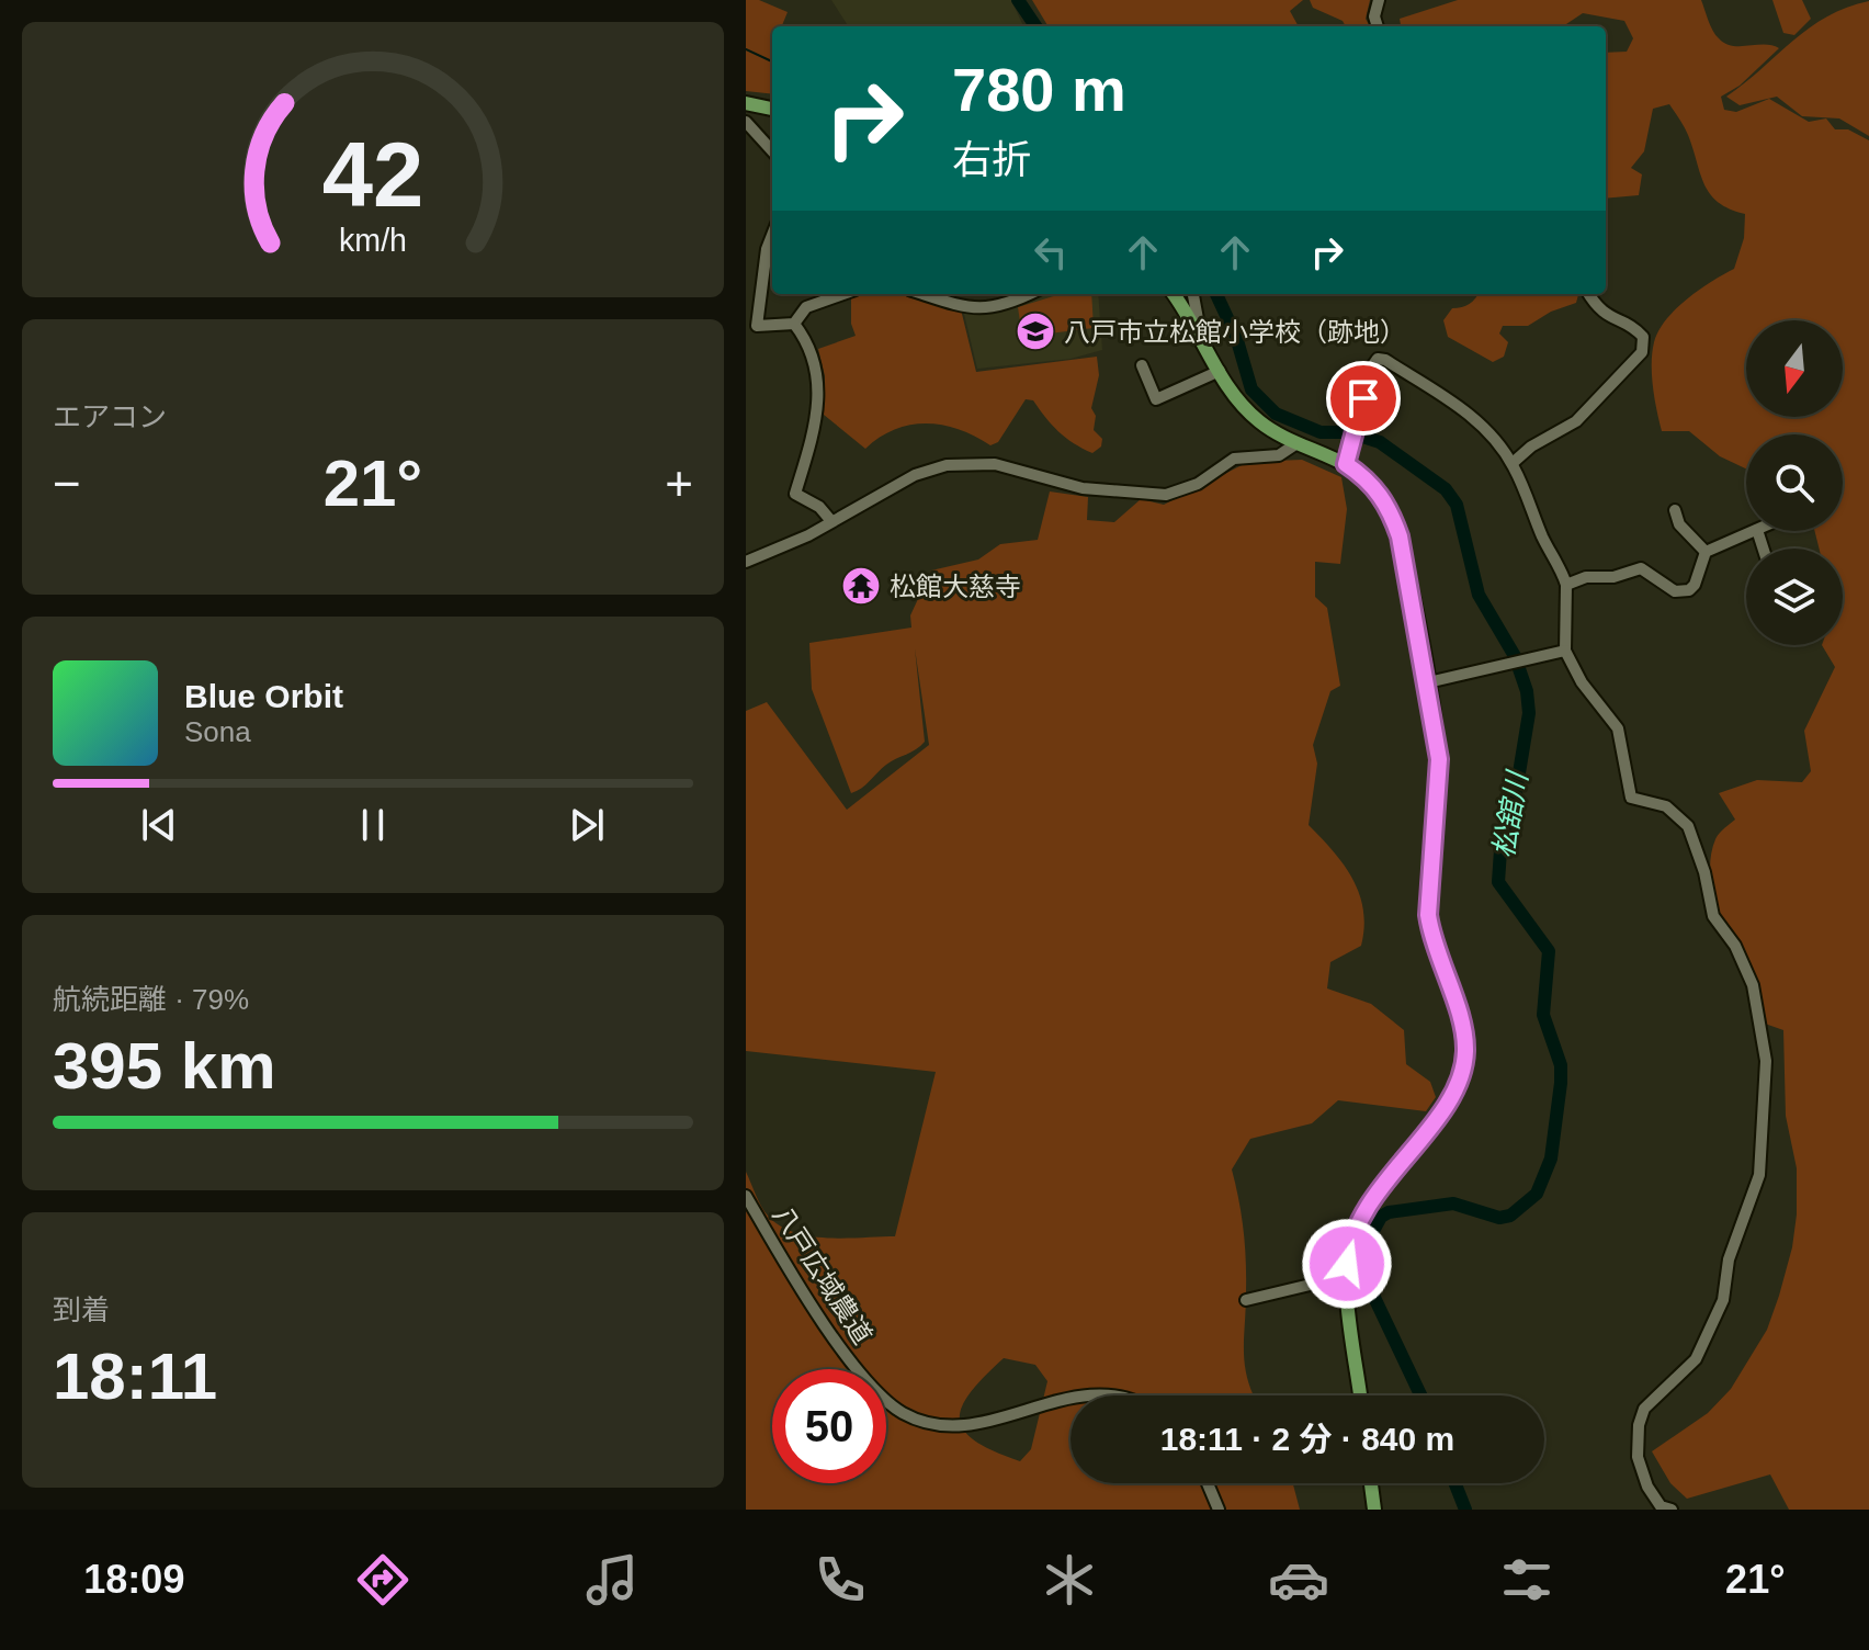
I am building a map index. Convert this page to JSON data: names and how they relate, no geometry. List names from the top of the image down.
{
  "streets": {
    "street": ["八戸広域農道"]
  },
  "water": ["松舘川"],
  "places": {
    "school or university": ["八戸市立松館小学校（跡地）"],
    "temple": ["松館大慈寺"]
  },
  "north": "bottom",
  "page": {
    "turn": ["780 m", "右折"],
    "tile": [
      "エアコン",
      ["航続距離 · 79%", "395 km"],
      ["到着", "18:11"]
    ],
    "heat": ["−", "21°", "+"],
    "song": ["Blue Orbit", "Sona"],
    "limit": "50",
    "trip": "18:11 · 2 分 · 840 m",
    "tabs": ["18:09", "21°"],
    "gauge": ["42", "km/h"]
  }
}
